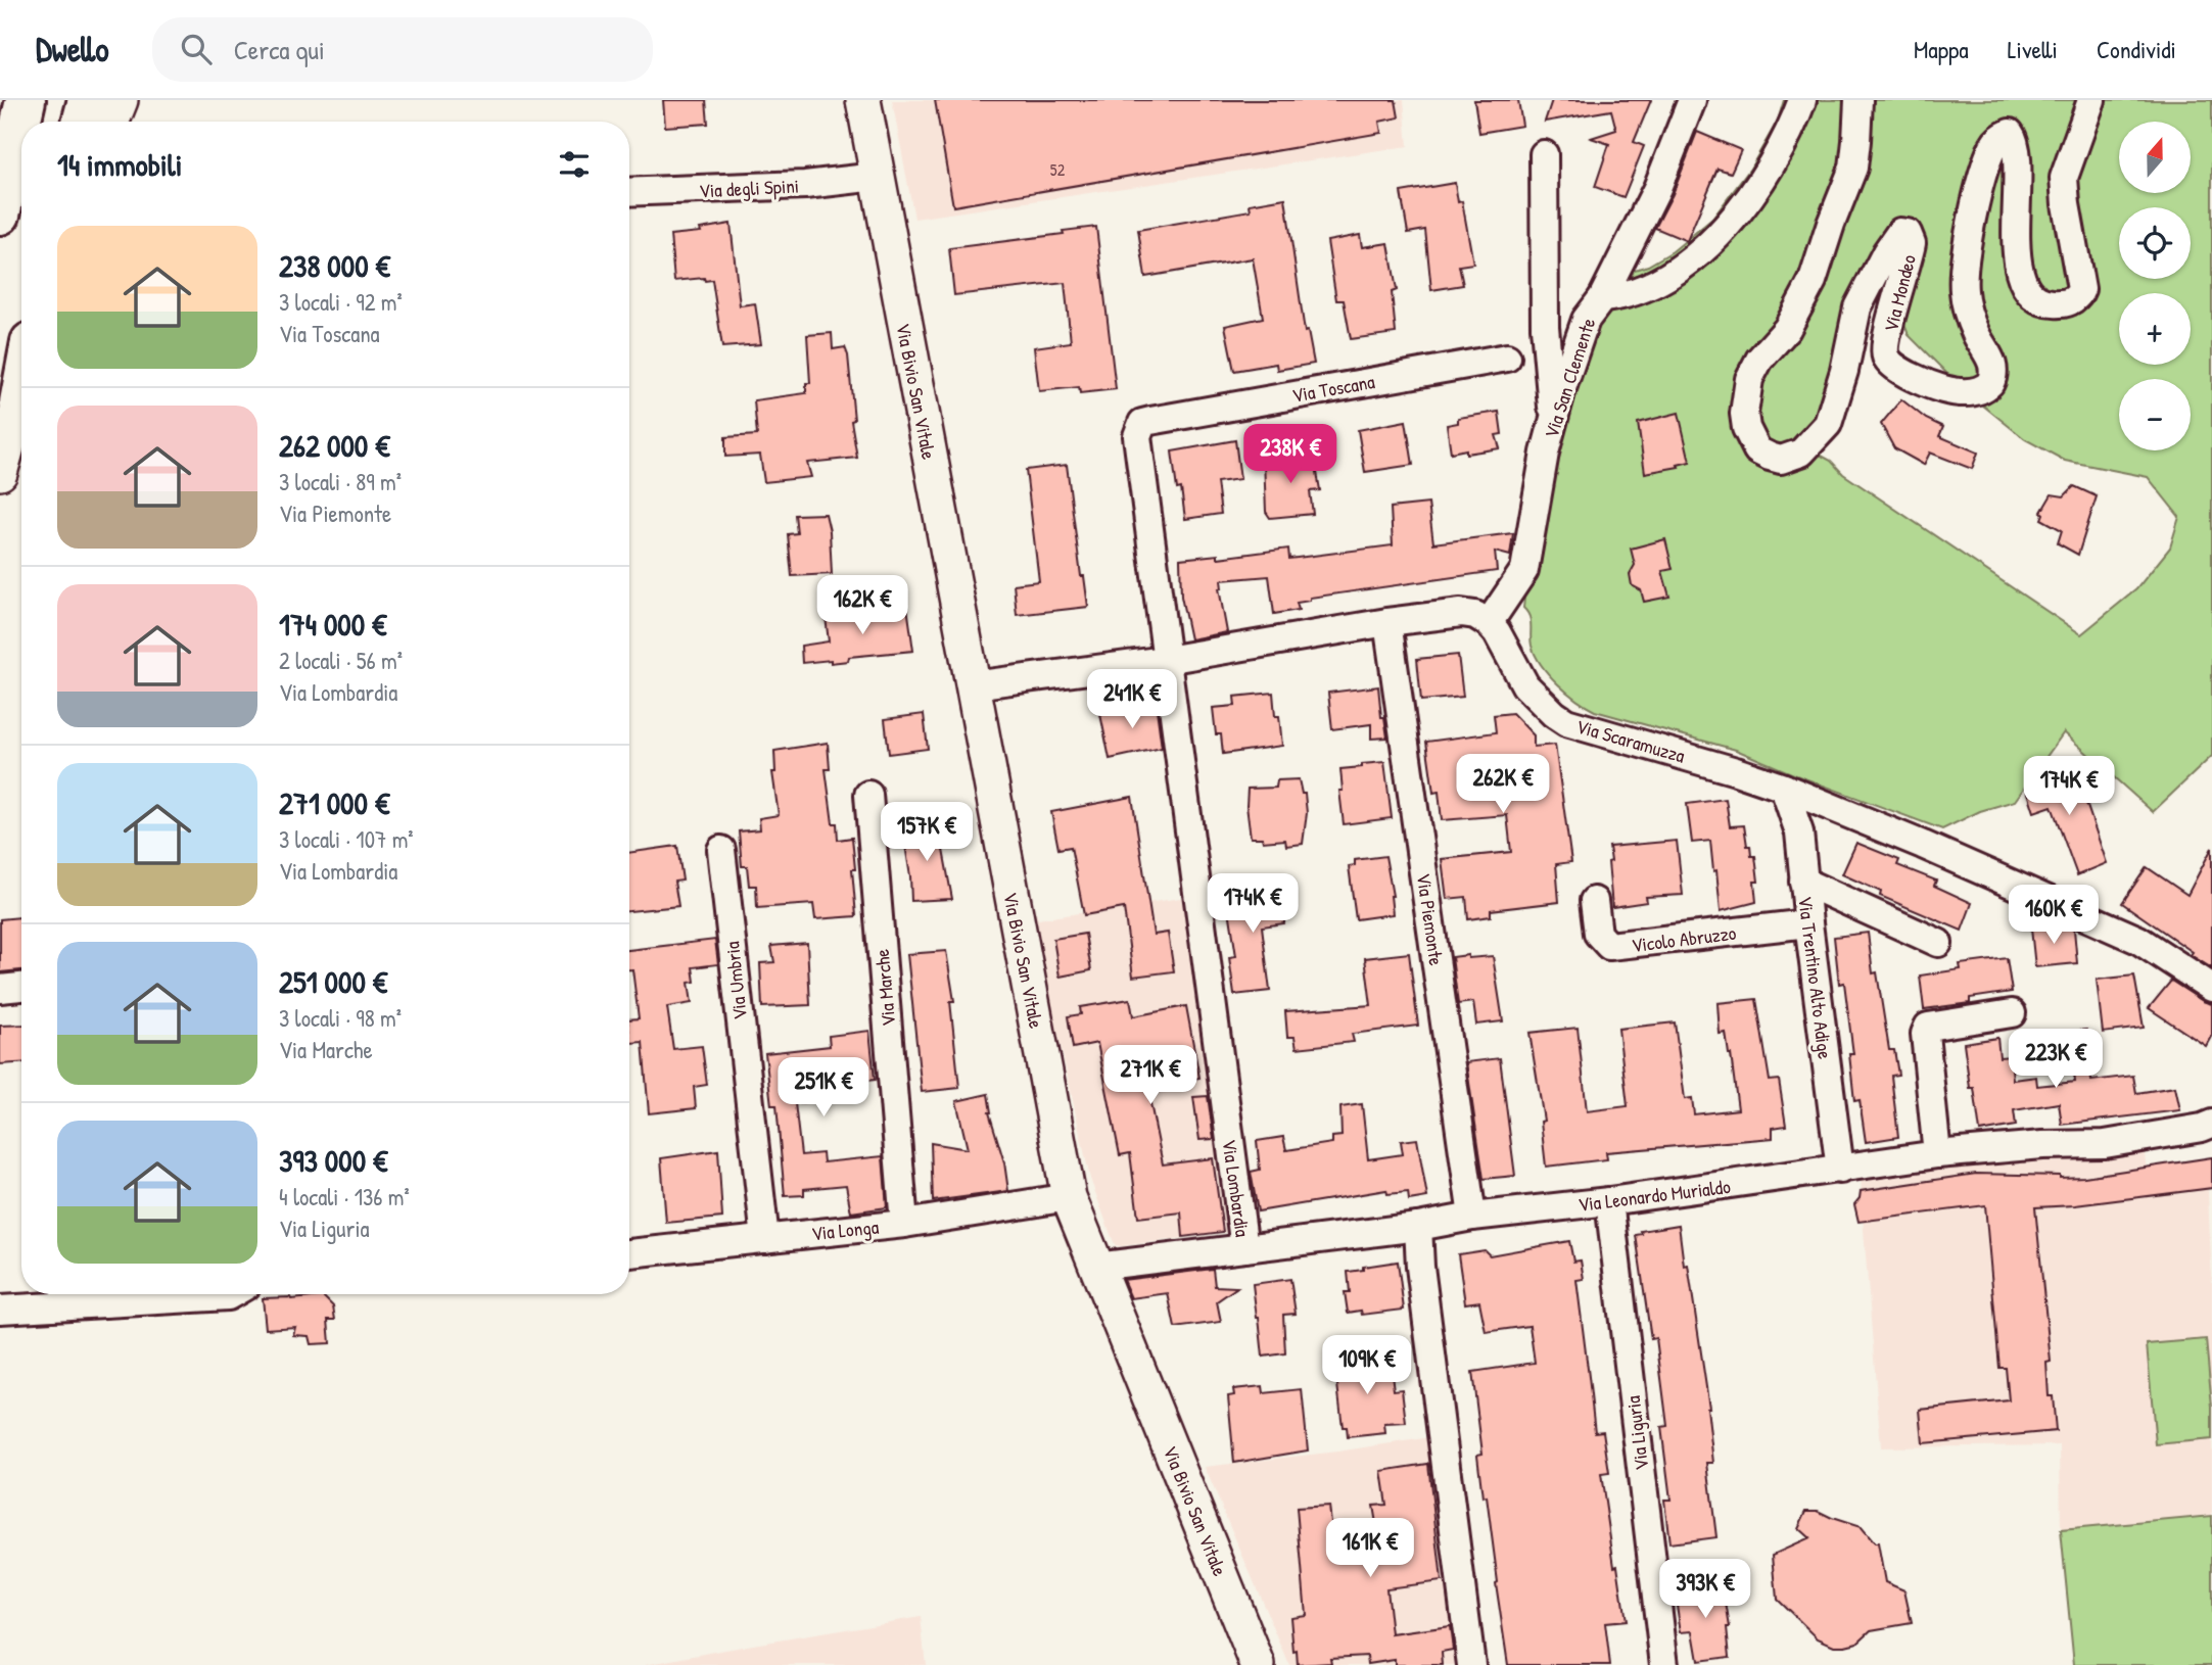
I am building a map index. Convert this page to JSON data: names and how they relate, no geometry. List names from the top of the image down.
{
  "streets": {
    "main road": ["Via Bivio San Vitale"],
    "street": [
      "Via degli Spini",
      "Via Mondeo",
      "Via San Clemente",
      "Via Toscana",
      "Via Scaramuzza",
      "Via Piemonte",
      "Vicolo Abruzzo",
      "Via Trentino Alto Adige",
      "Via Umbria",
      "Via Marche",
      "Via Lombardia",
      "Via Leonardo Murialdo",
      "Via Longa",
      "Via Liguria"
    ]
  },
  "crossings": [
    ["Via degli Spini", "Via Bivio San Vitale"],
    ["Via San Clemente", "Via Scaramuzza"],
    ["Via Toscana", "Via Lombardia"],
    ["Via Bivio San Vitale", "Via Leonardo Murialdo"],
    ["Via Bivio San Vitale", "Via Longa"],
    ["Via Scaramuzza", "Via Trentino Alto Adige"],
    ["Via Piemonte", "Via Leonardo Murialdo"],
    ["Vicolo Abruzzo", "Via Trentino Alto Adige"],
    ["Via Trentino Alto Adige", "Via Leonardo Murialdo"],
    ["Via Umbria", "Via Longa"],
    ["Via Marche", "Via Longa"],
    ["Via Lombardia", "Via Leonardo Murialdo"],
    ["Via Leonardo Murialdo", "Via Liguria"]
  ],
  "house_numbers": ["52"],
  "north": "top",
  "page": {
    "header": "Dwello",
    "search": "Cerca qui",
    "nav": ["Mappa", "Livelli", "Condividi"],
    "map_buttons": ["+", "−"],
    "heading": "14 immobili",
    "list": [
      {
        "name": "238 000 €",
        "note": "3 locali · 92 m² · Via Toscana"
      },
      {
        "name": "262 000 €",
        "note": "3 locali · 89 m² · Via Piemonte"
      },
      {
        "name": "174 000 €",
        "note": "2 locali · 56 m² · Via Lombardia"
      },
      {
        "name": "271 000 €",
        "note": "3 locali · 107 m² · Via Lombardia"
      },
      {
        "name": "251 000 €",
        "note": "3 locali · 98 m² · Via Marche"
      },
      {
        "name": "393 000 €",
        "note": "4 locali · 136 m² · Via Liguria"
      }
    ],
    "price": [
      "238K €",
      "162K €",
      "241K €",
      "262K €",
      "174K €",
      "157K €",
      "174K €",
      "160K €",
      "223K €",
      "271K €",
      "251K €",
      "109K €",
      "161K €",
      "393K €"
    ]
  }
}
